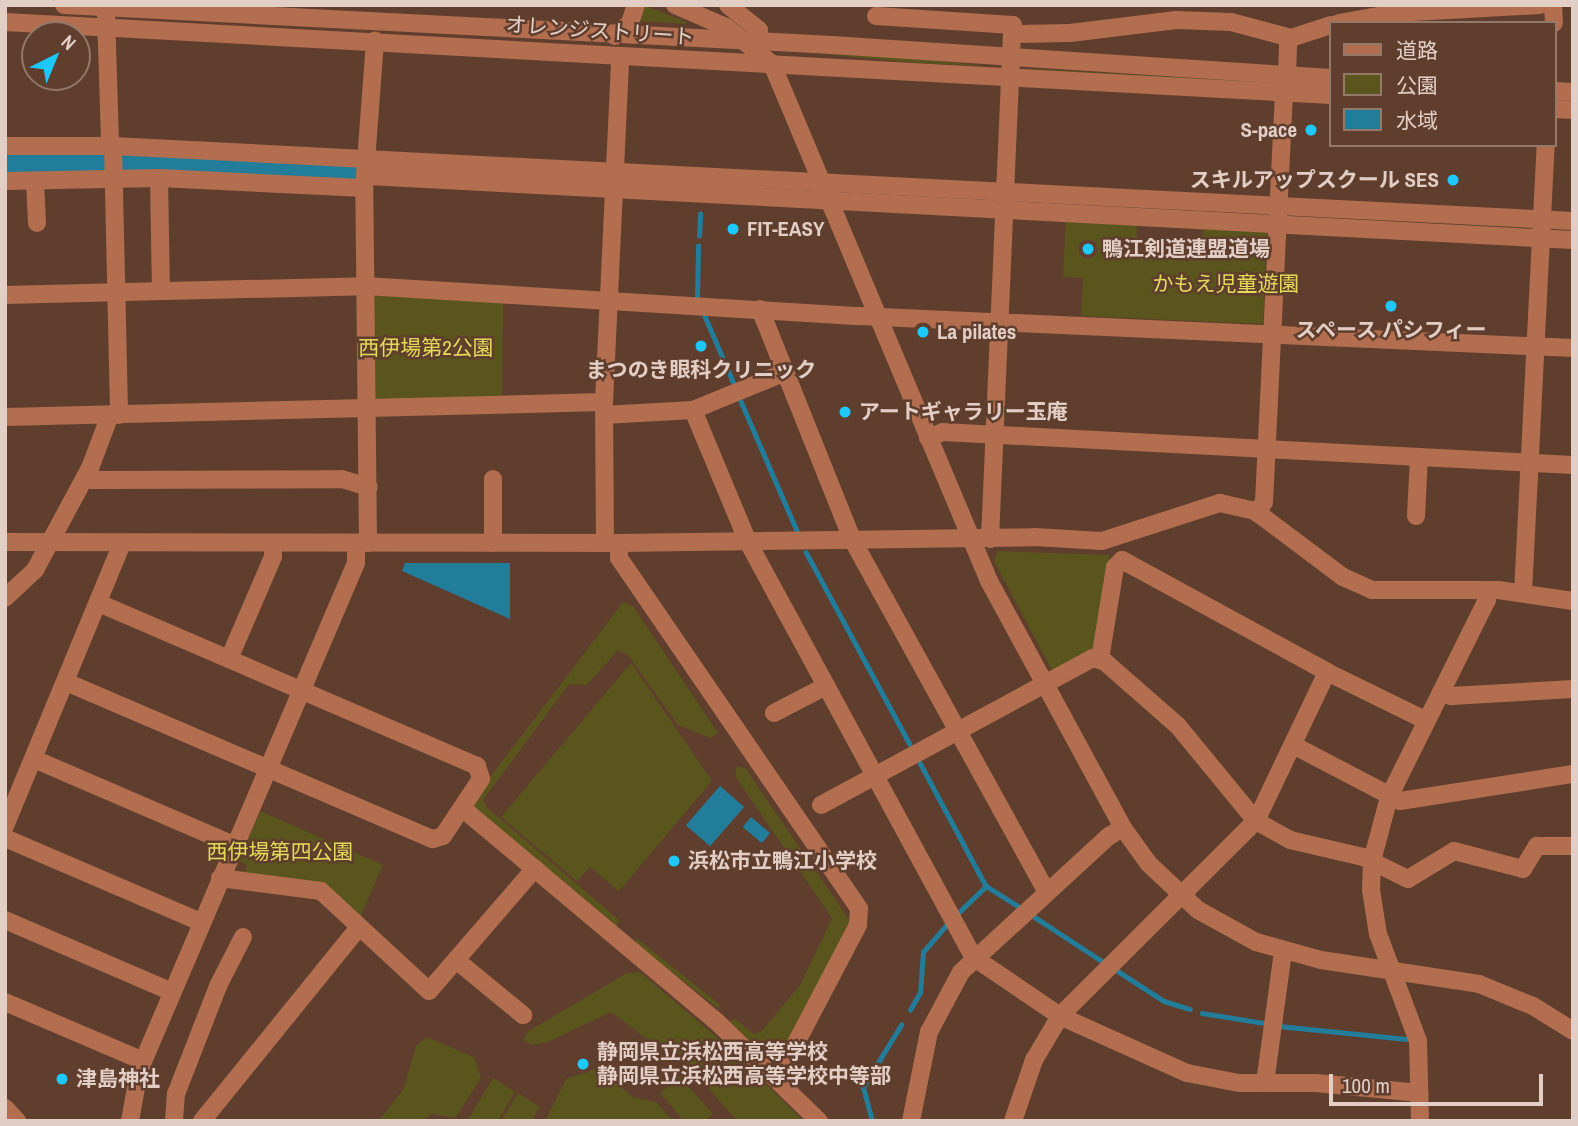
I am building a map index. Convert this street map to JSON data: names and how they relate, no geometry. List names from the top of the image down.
{
  "streets": {
    "street": ["オレンジストリート"]
  },
  "parks": ["かもえ児童遊園", "西伊場第2公園", "西伊場第四公園"],
  "places": [
    "S-pace",
    "スキルアップスクール SES",
    "FIT-EASY",
    "鴨江剣道連盟道場",
    "スペース パシフィー",
    "La pilates",
    "まつのき眼科クリニック",
    "アートギャラリー玉庵",
    "浜松市立鴨江小学校",
    "静岡県立浜松西高等学校 静岡県立浜松西高等学校中等部",
    "津島神社"
  ],
  "legend": ["道路", "公園", "水域"],
  "scale_bar": "100 m",
  "north": "top right"
}
